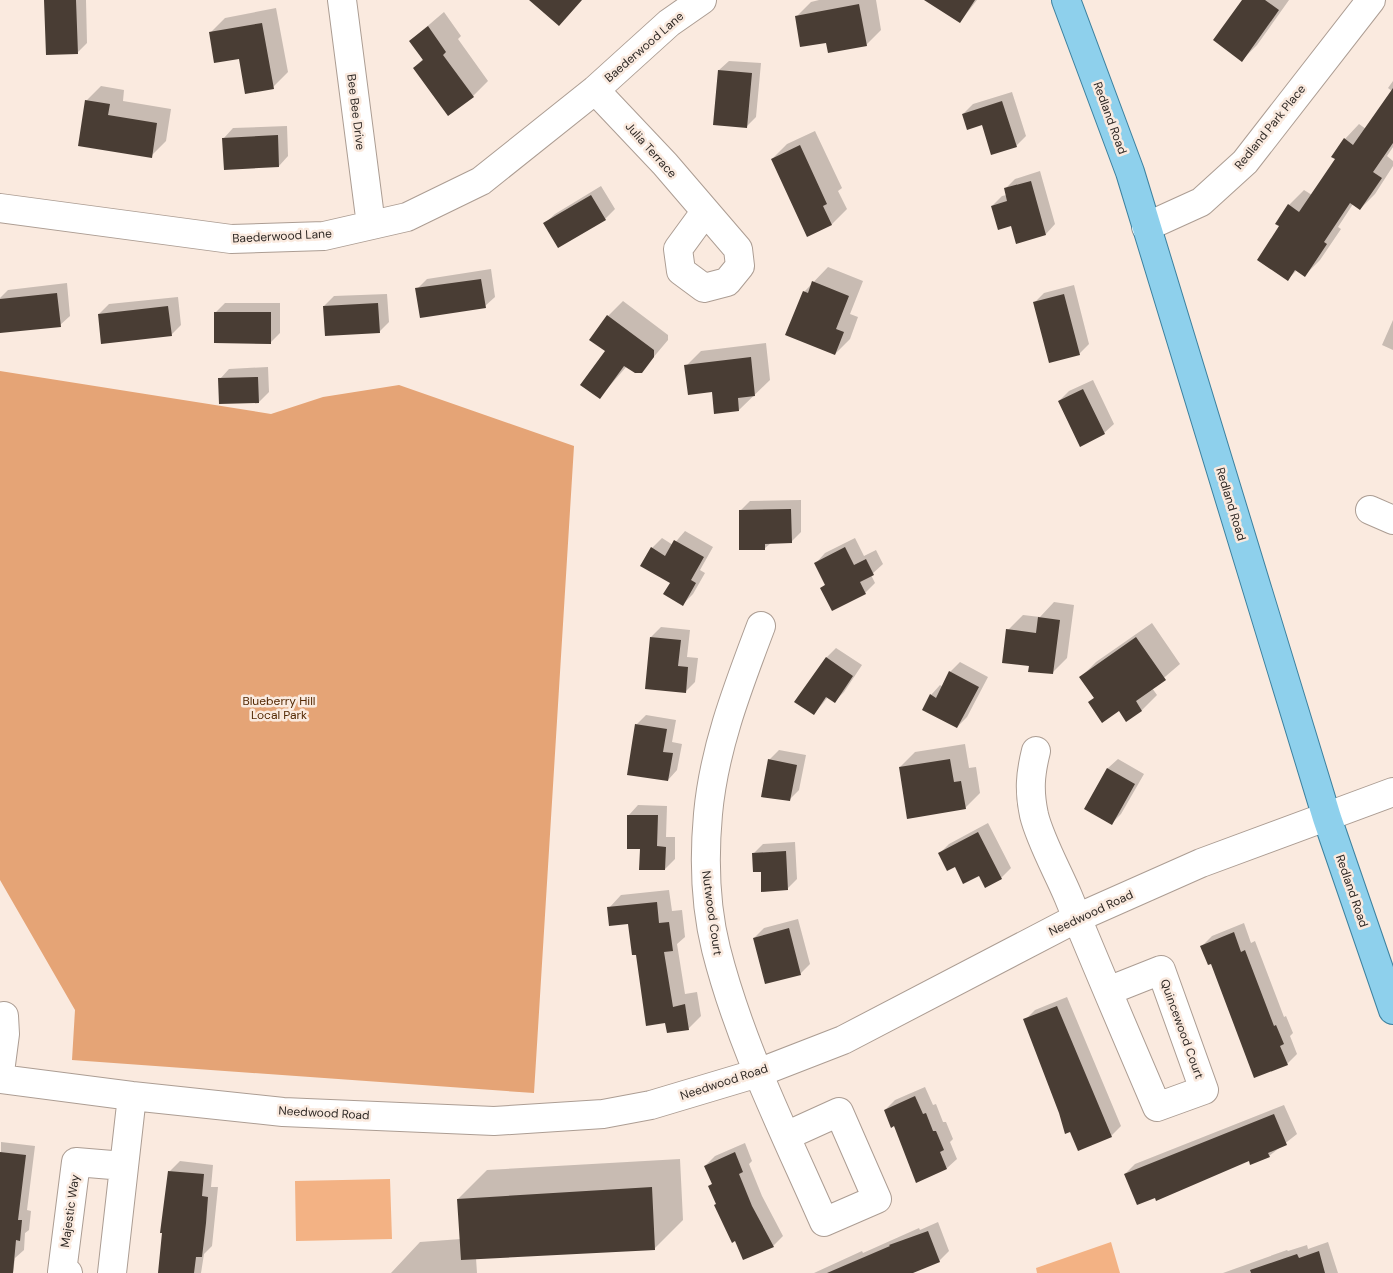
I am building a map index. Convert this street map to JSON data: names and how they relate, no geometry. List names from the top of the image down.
{
  "streets": {
    "main road": ["Redland Road"],
    "street": [
      "Baederwood Lane",
      "Bee Bee Drive",
      "Redland Park Place",
      "Julia Terrace",
      "Nutwood Court",
      "Needwood Road",
      "Quincewood Court",
      "Majestic Way"
    ]
  },
  "crossings": [
    ["Baederwood Lane", "Bee Bee Drive"],
    ["Baederwood Lane", "Julia Terrace"],
    ["Redland Road", "Redland Park Place"],
    ["Redland Road", "Needwood Road"],
    ["Nutwood Court", "Needwood Road"],
    ["Needwood Road", "Quincewood Court"]
  ],
  "parks": ["Blueberry Hill Local Park"]
}
